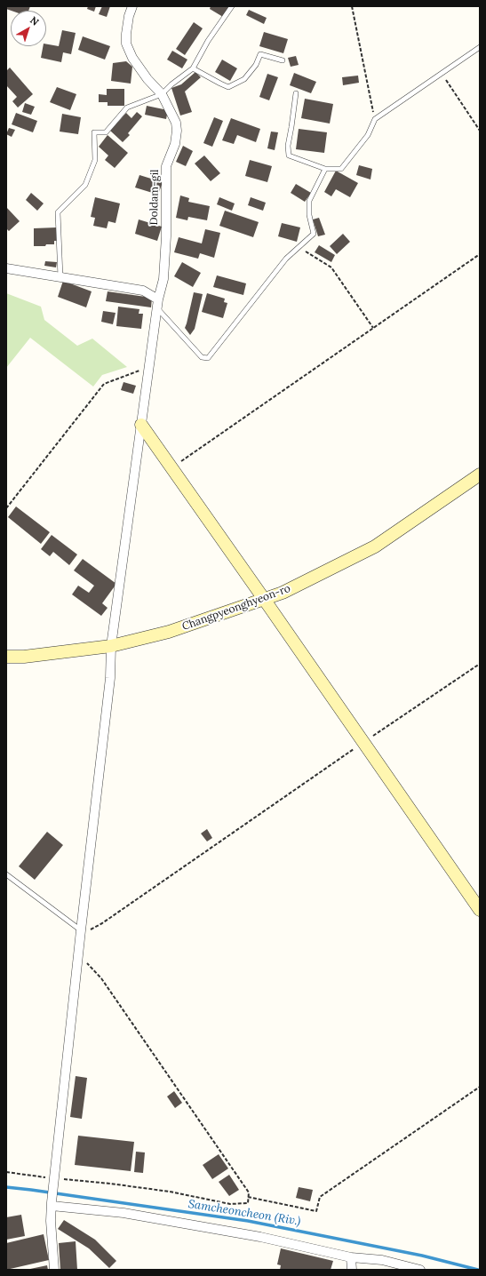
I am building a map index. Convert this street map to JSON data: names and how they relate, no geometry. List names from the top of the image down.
{
  "streets": {
    "street": ["Doldam-gil", "Changpyeonghyeon-ro"]
  },
  "crossings": [
    ["Doldam-gil", "Changpyeonghyeon-ro"]
  ],
  "water": ["Samcheoncheon (Riv.)"],
  "north": "top right"
}
